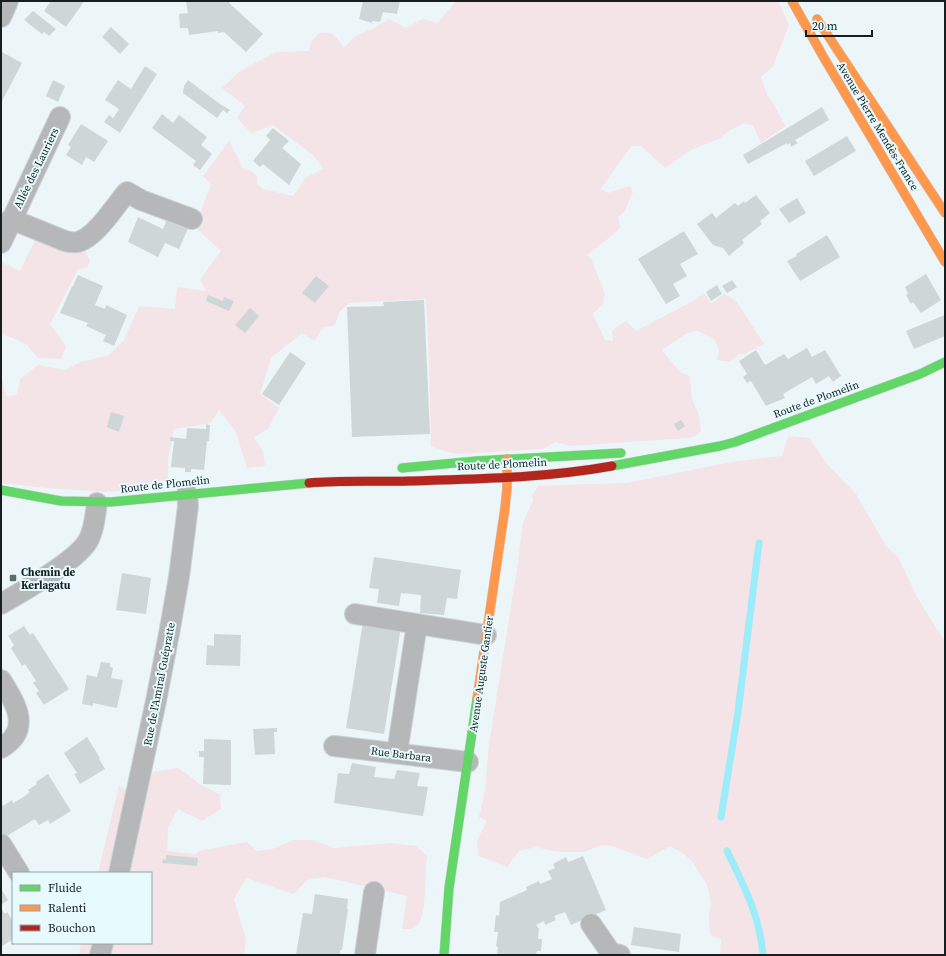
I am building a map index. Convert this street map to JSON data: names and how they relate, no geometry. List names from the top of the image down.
{
  "streets": {
    "street": [
      "Avenue Pierre Mendès-France",
      "Allée des Lauriers",
      "Route de Plomelin",
      "Avenue Auguste Gantier",
      "Rue de l'Amiral Guépratte",
      "Rue Barbara"
    ]
  },
  "crossings": [
    ["Route de Plomelin", "Avenue Auguste Gantier"],
    ["Route de Plomelin", "Rue de l'Amiral Guépratte"],
    ["Avenue Auguste Gantier", "Rue Barbara"]
  ],
  "places": {
    "transit": ["Chemin de Kerlagatu"]
  },
  "legend": ["Fluide", "Ralenti", "Bouchon"],
  "scale_bar": "20 m"
}
